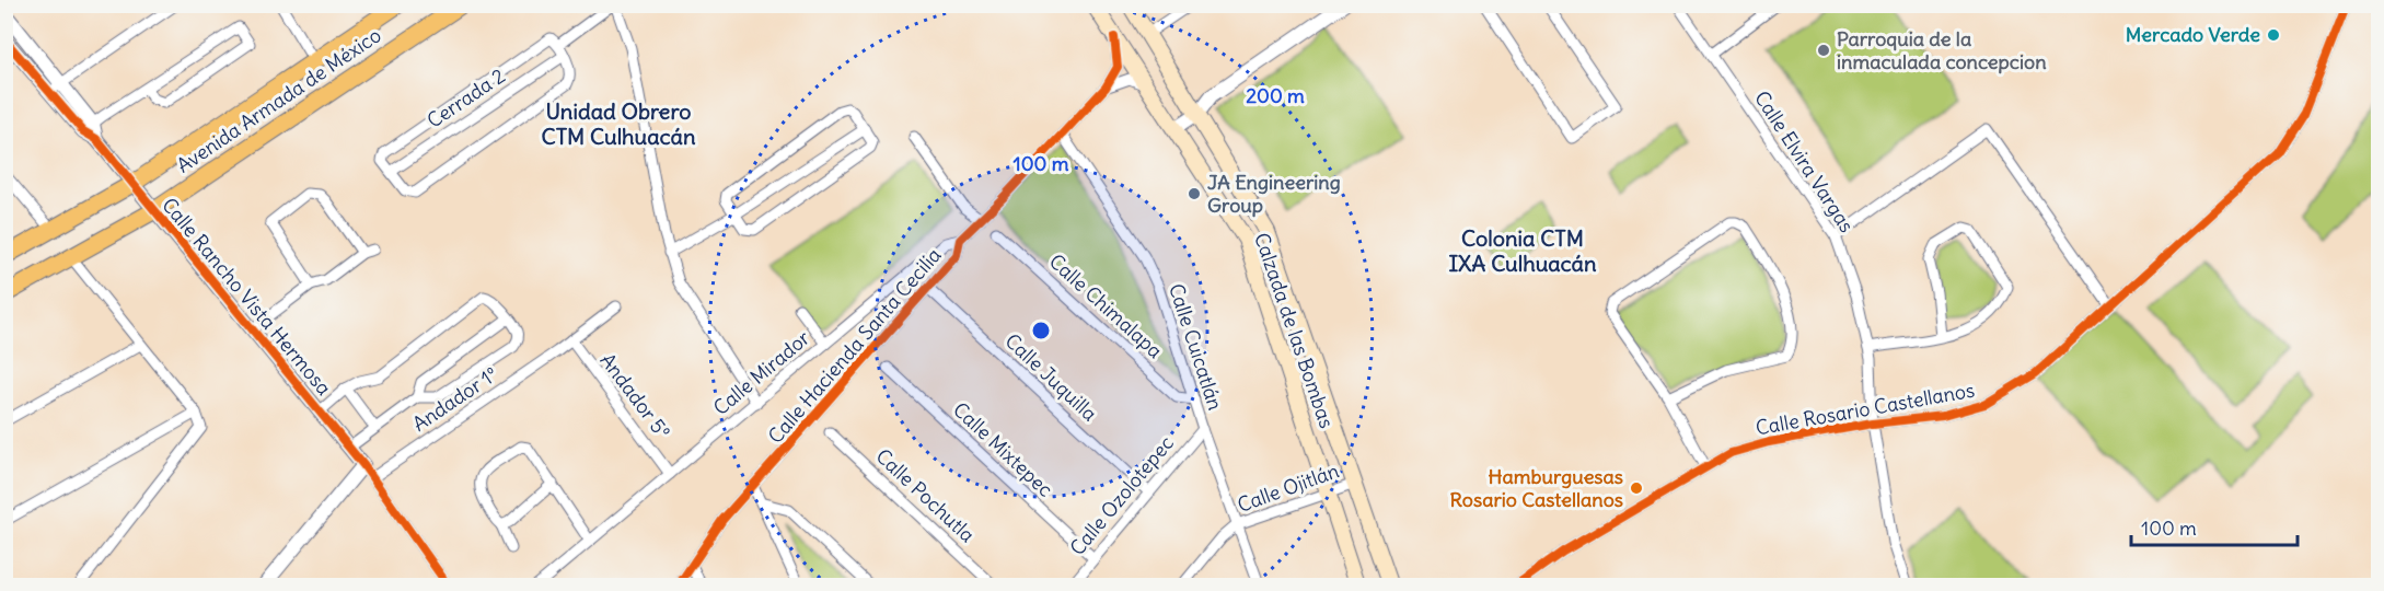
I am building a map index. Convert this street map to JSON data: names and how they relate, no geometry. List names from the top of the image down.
{
  "streets": {
    "main road": ["Avenida Armada de México", "Calzada de las Bombas"],
    "street": [
      "Cerrada 2",
      "Calle Elvira Vargas",
      "Calle Rancho Vista Hermosa",
      "Calle Chimalapa",
      "Calle Hacienda Santa Cecilia",
      "Calle Cuicatlán",
      "Calle Mirador",
      "Calle Juquilla",
      "Andador 5º",
      "Andador 1º",
      "Calle Rosario Castellanos",
      "Calle Mixtepec",
      "Calle Ojitlán",
      "Calle Pochutla",
      "Calle Ozolotepec"
    ]
  },
  "crossings": [
    ["Avenida Armada de México", "Calle Rancho Vista Hermosa"],
    ["Calle Elvira Vargas", "Calle Rosario Castellanos"],
    ["Calle Rancho Vista Hermosa", "Andador 1º"],
    ["Calle Chimalapa", "Calle Cuicatlán"],
    ["Calzada de las Bombas", "Calle Hacienda Santa Cecilia"],
    ["Calzada de las Bombas", "Calle Ojitlán"],
    ["Calle Hacienda Santa Cecilia", "Calle Cuicatlán"],
    ["Calle Hacienda Santa Cecilia", "Calle Mirador"],
    ["Calle Hacienda Santa Cecilia", "Calle Juquilla"],
    ["Calle Cuicatlán", "Calle Ojitlán"],
    ["Calle Cuicatlán", "Calle Ozolotepec"],
    ["Calle Mirador", "Andador 5º"],
    ["Calle Juquilla", "Calle Ozolotepec"],
    ["Andador 5º", "Andador 1º"],
    ["Calle Mixtepec", "Calle Ozolotepec"]
  ],
  "districts": ["Unidad Obrero CTM Culhuacán", "Colonia CTM IXA Culhuacán"],
  "places": [
    "Mercado Verde",
    "Parroquia de la inmaculada concepcion",
    "JA Engineering Group",
    "Hamburguesas Rosario Castellanos"
  ],
  "scale_bar": "100 m",
  "rings": ["200 m", "100 m"]
}
